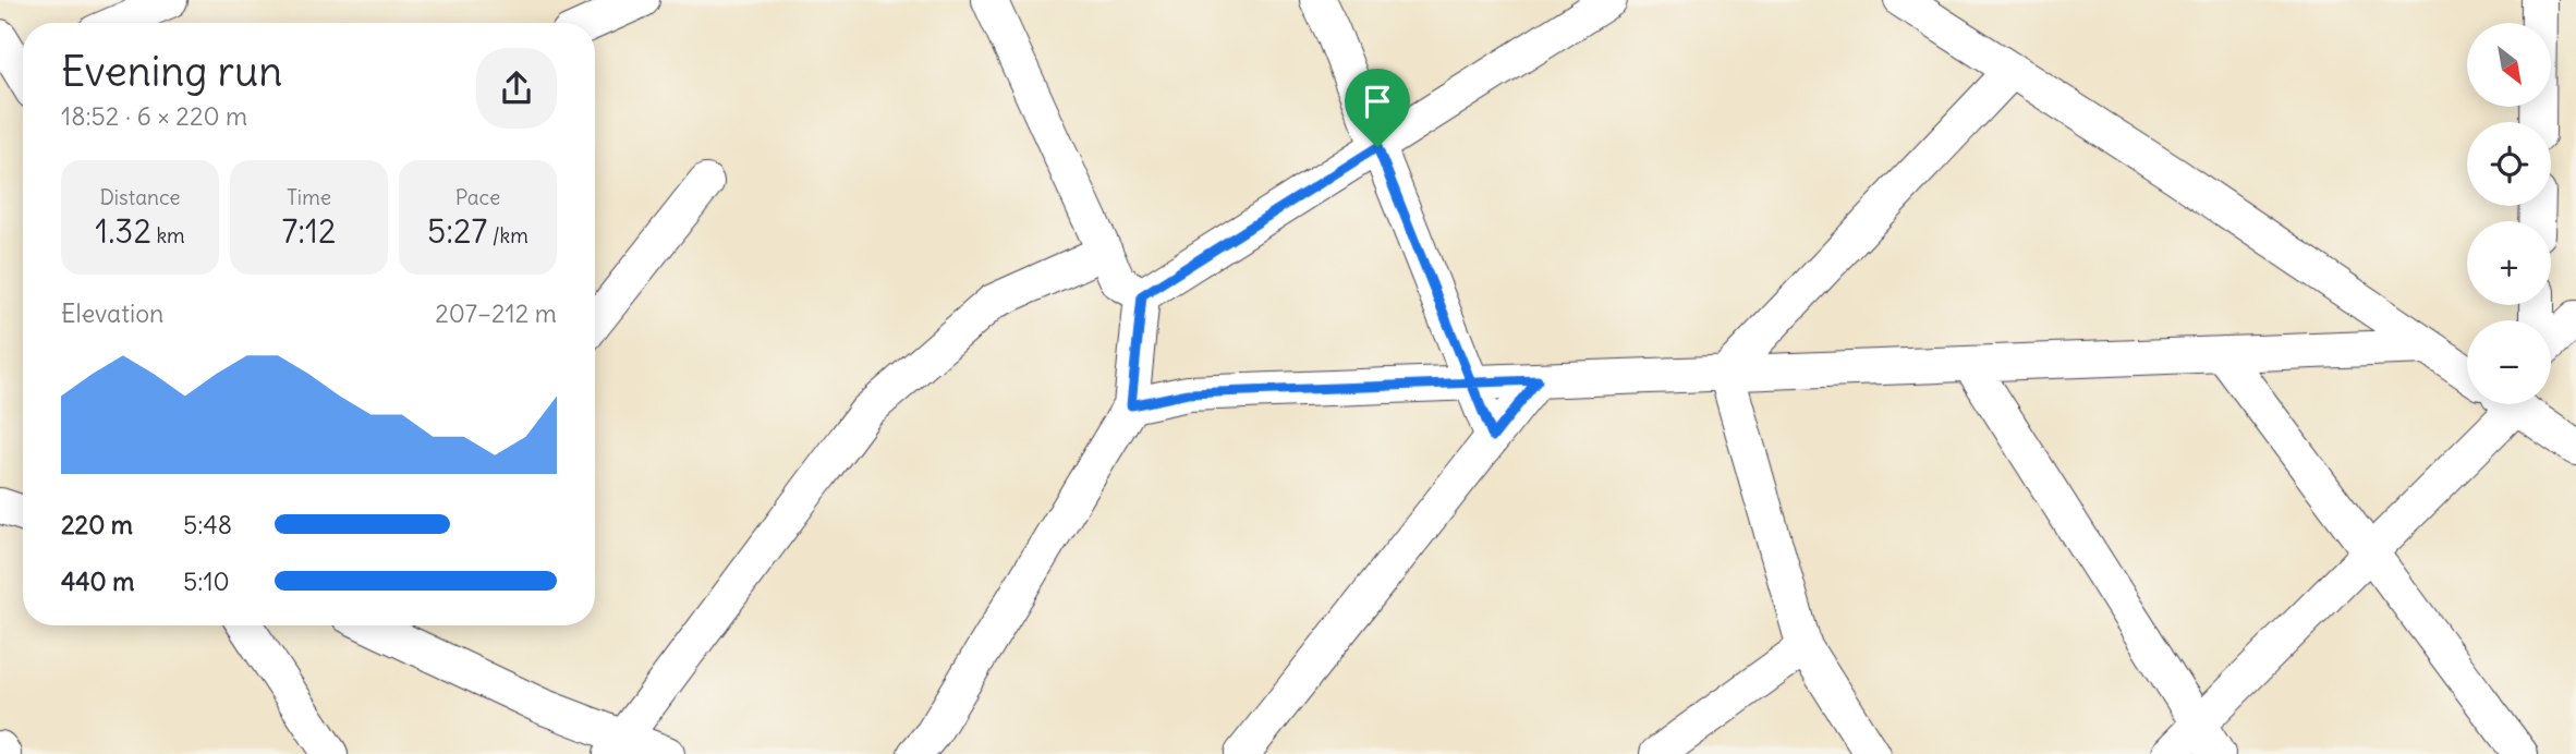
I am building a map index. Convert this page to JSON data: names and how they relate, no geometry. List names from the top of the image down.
{
  "north": "bottom right",
  "page": {
    "map_buttons": ["+", "−"],
    "heading": ["Evening run", "18:52 · 6 × 220 m"],
    "stats": [
      ["Distance", "1.32 km"],
      ["Time", "7:12"],
      ["Pace", "5:27 /km"]
    ],
    "chart": ["Elevation", "207–212 m"],
    "list": [
      {
        "name": "220 m",
        "note": "5:48"
      },
      {
        "name": "440 m",
        "note": "5:10"
      }
    ]
  }
}
